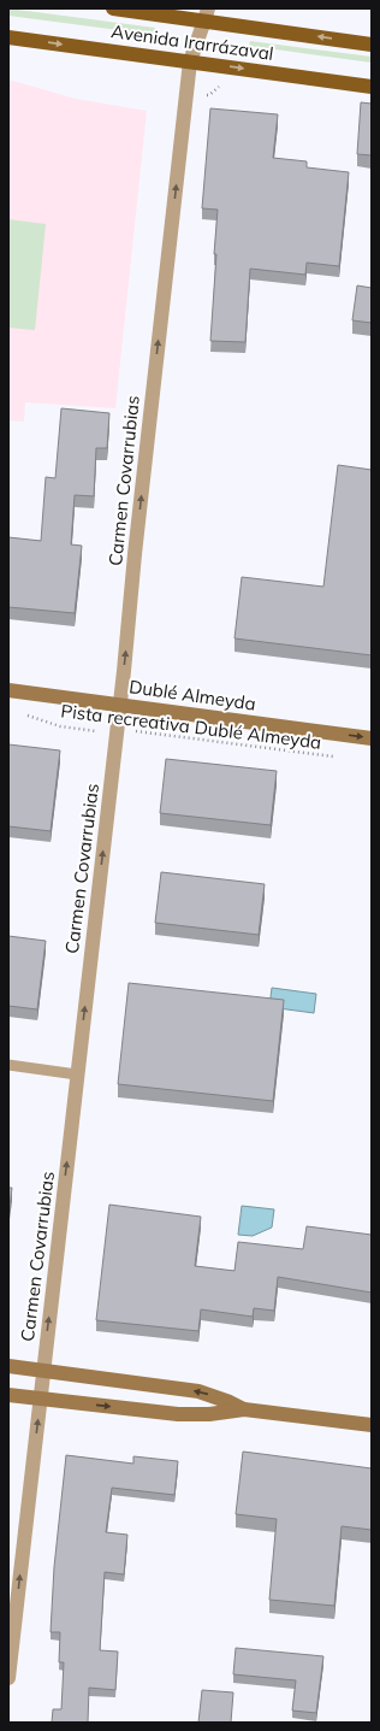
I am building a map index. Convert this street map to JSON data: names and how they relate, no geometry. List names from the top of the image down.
{
  "streets": {
    "main road": ["Avenida Irarrázaval"],
    "street": ["Carmen Covarrubias", "Dublé Almeyda"],
    "path": ["Pista recreativa Dublé Almeyda"]
  },
  "crossings": [
    ["Avenida Irarrázaval", "Carmen Covarrubias"],
    ["Carmen Covarrubias", "Dublé Almeyda"],
    ["Carmen Covarrubias", "Pista recreativa Dublé Almeyda"]
  ],
  "one_way": ["Carmen Covarrubias", "Dublé Almeyda"]
}
